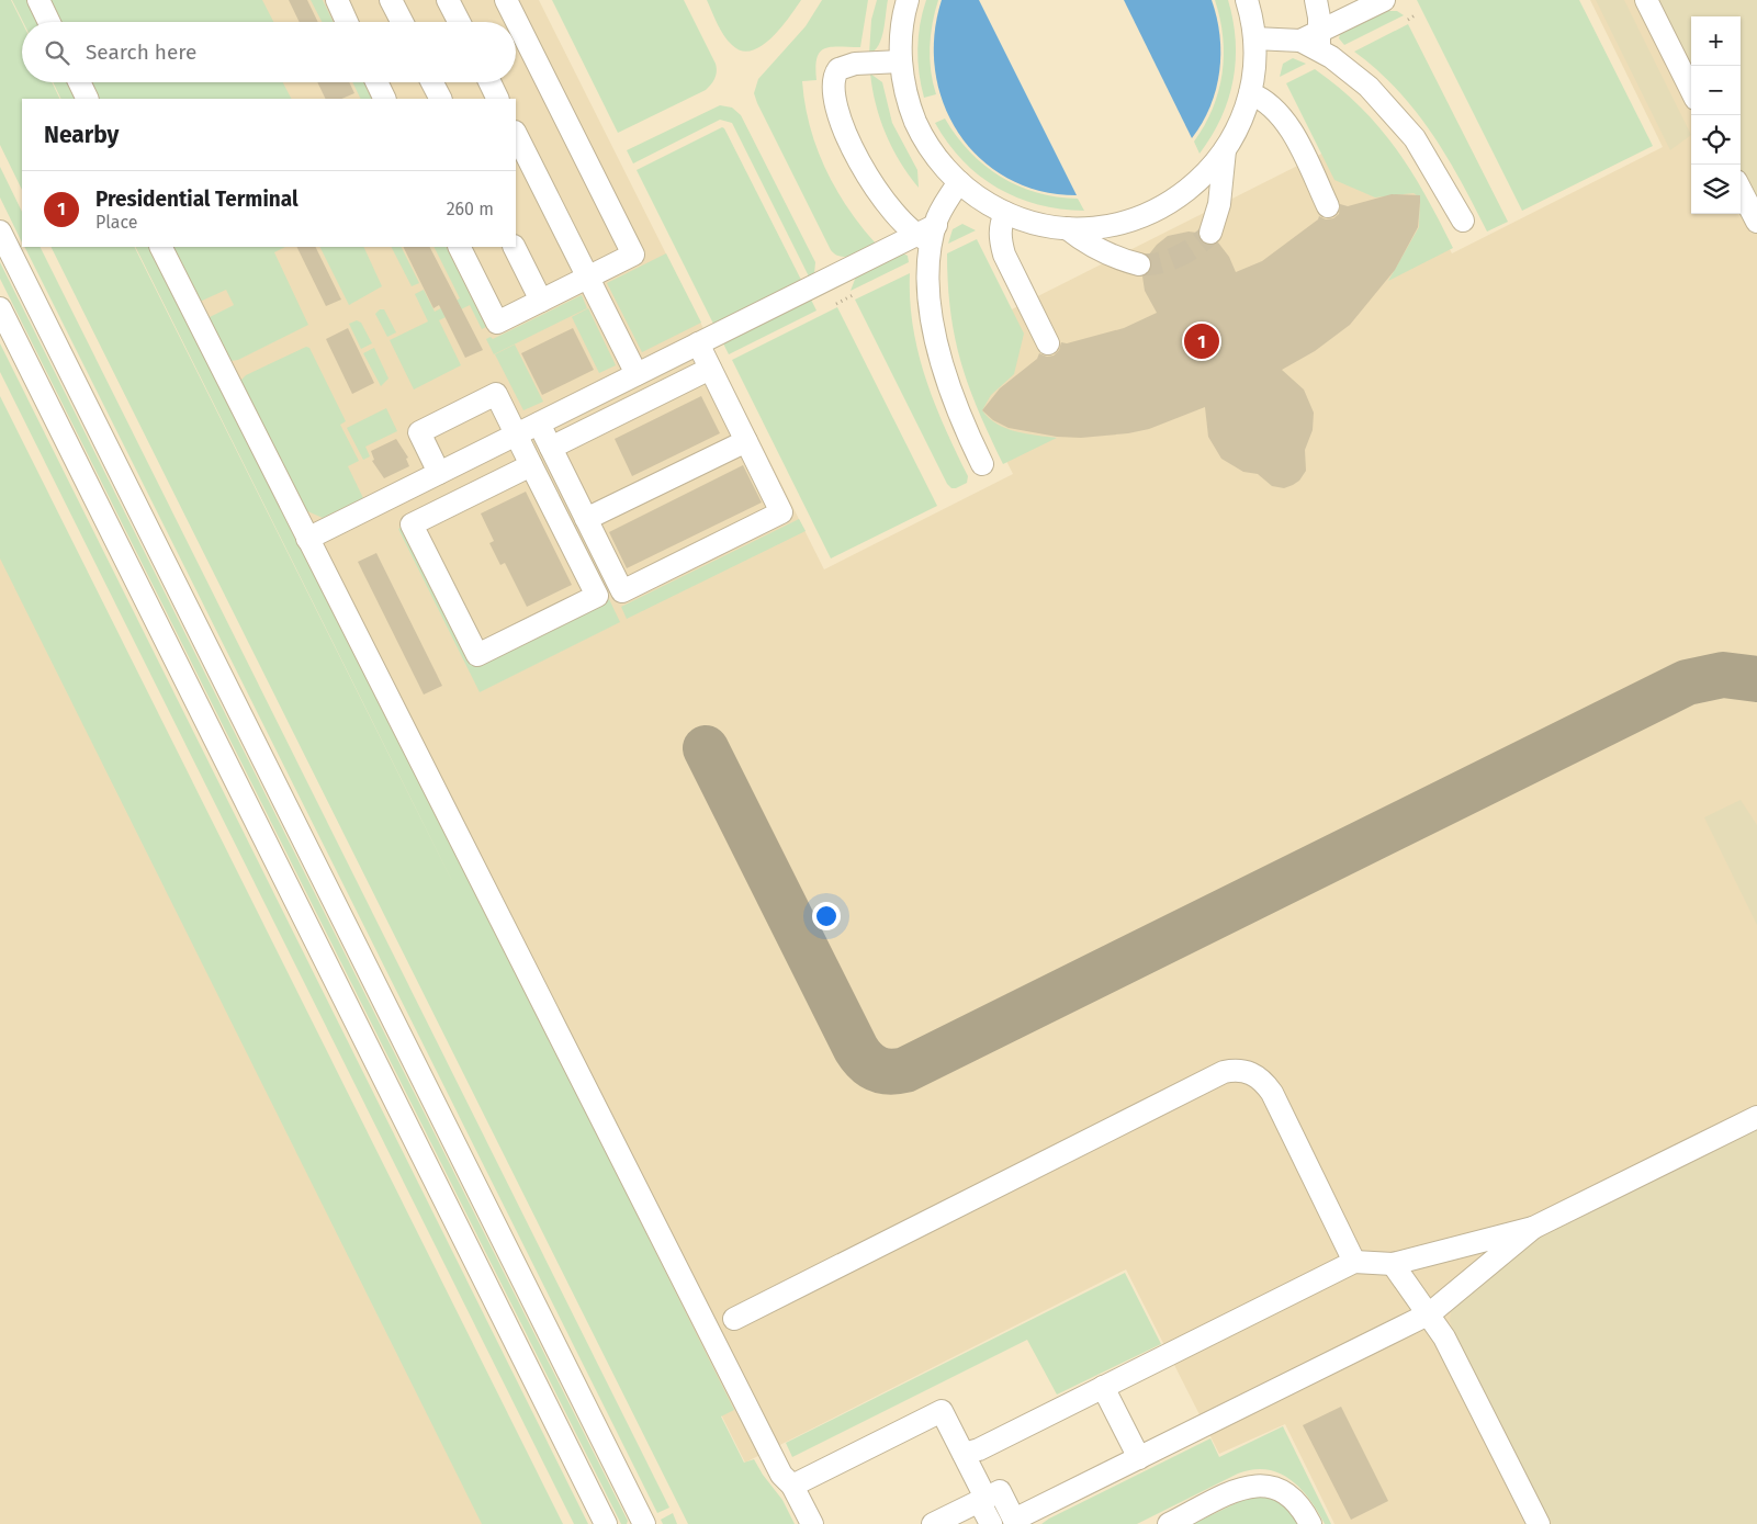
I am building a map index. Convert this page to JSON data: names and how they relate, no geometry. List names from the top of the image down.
{
  "page": {
    "map_buttons": ["+", "−"],
    "search": "Search here",
    "heading": "Nearby",
    "list": [
      {
        "mark": "1",
        "name": "Presidential Terminal",
        "note": "Place",
        "value": "260 m"
      }
    ],
    "pins": "1"
  }
}
